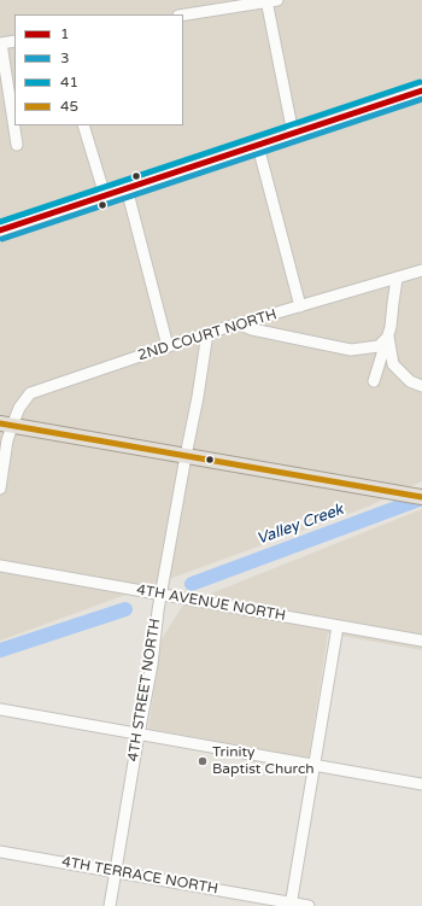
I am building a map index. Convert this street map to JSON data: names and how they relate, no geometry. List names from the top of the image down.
{
  "streets": {
    "street": [
      "2ND COURT NORTH",
      "4TH AVENUE NORTH",
      "4TH STREET NORTH",
      "4TH TERRACE NORTH"
    ]
  },
  "crossings": [
    ["2ND COURT NORTH", "4TH STREET NORTH"],
    ["4TH AVENUE NORTH", "4TH STREET NORTH"],
    ["4TH STREET NORTH", "4TH TERRACE NORTH"]
  ],
  "water": ["Valley Creek"],
  "places": ["Trinity Baptist Church"],
  "lines": [
    "transit line 41",
    "transit line 1",
    "transit line 3",
    "transit line 45"
  ],
  "legend": [
    "1",
    "3",
    "41",
    "45"
  ]
}
